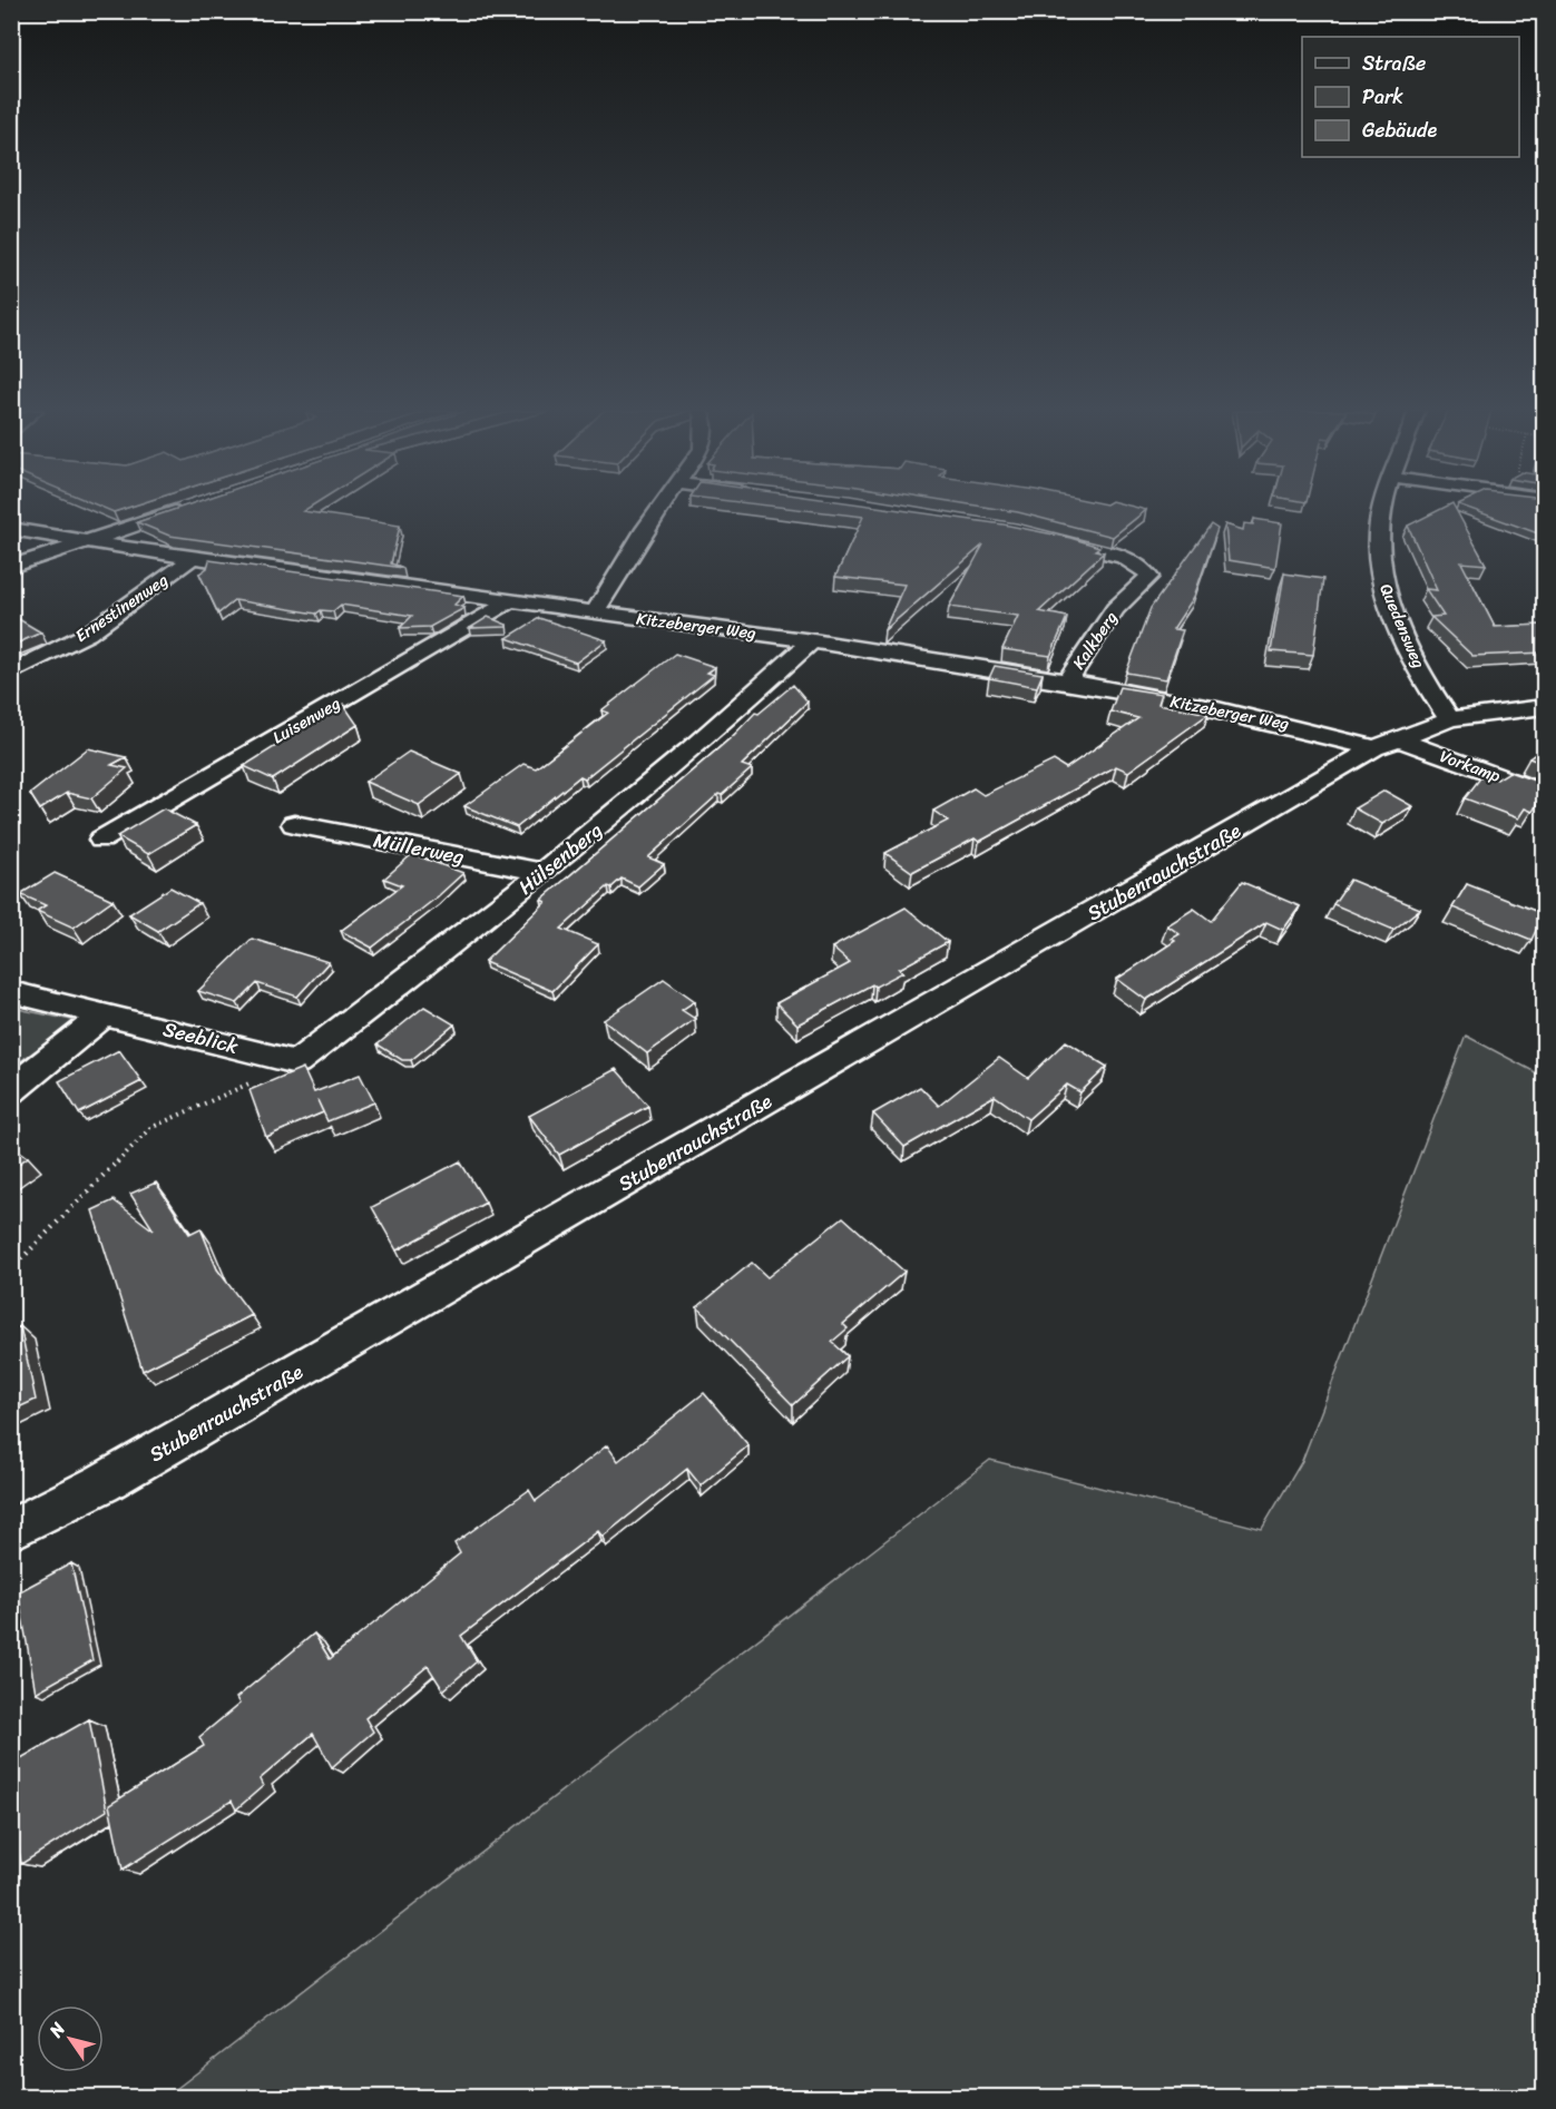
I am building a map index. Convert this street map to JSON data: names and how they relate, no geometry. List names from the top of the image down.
{
  "streets": {
    "street": [
      "Ernestinenweg",
      "Kitzeberger Weg",
      "Quedensweg",
      "Kalkberg",
      "Luisenweg",
      "Vorkamp",
      "Müllerweg",
      "Hülsenberg",
      "Stubenrauchstraße",
      "Seeblick"
    ]
  },
  "crossings": [
    ["Ernestinenweg", "Kitzeberger Weg"],
    ["Kitzeberger Weg", "Kalkberg"],
    ["Kitzeberger Weg", "Luisenweg"],
    ["Kitzeberger Weg", "Vorkamp"],
    ["Kitzeberger Weg", "Hülsenberg"],
    ["Kitzeberger Weg", "Stubenrauchstraße"],
    ["Quedensweg", "Stubenrauchstraße"],
    ["Vorkamp", "Stubenrauchstraße"],
    ["Müllerweg", "Hülsenberg"],
    ["Hülsenberg", "Seeblick"]
  ],
  "legend": ["Straße", "Park", "Gebäude"],
  "north": "top left"
}
